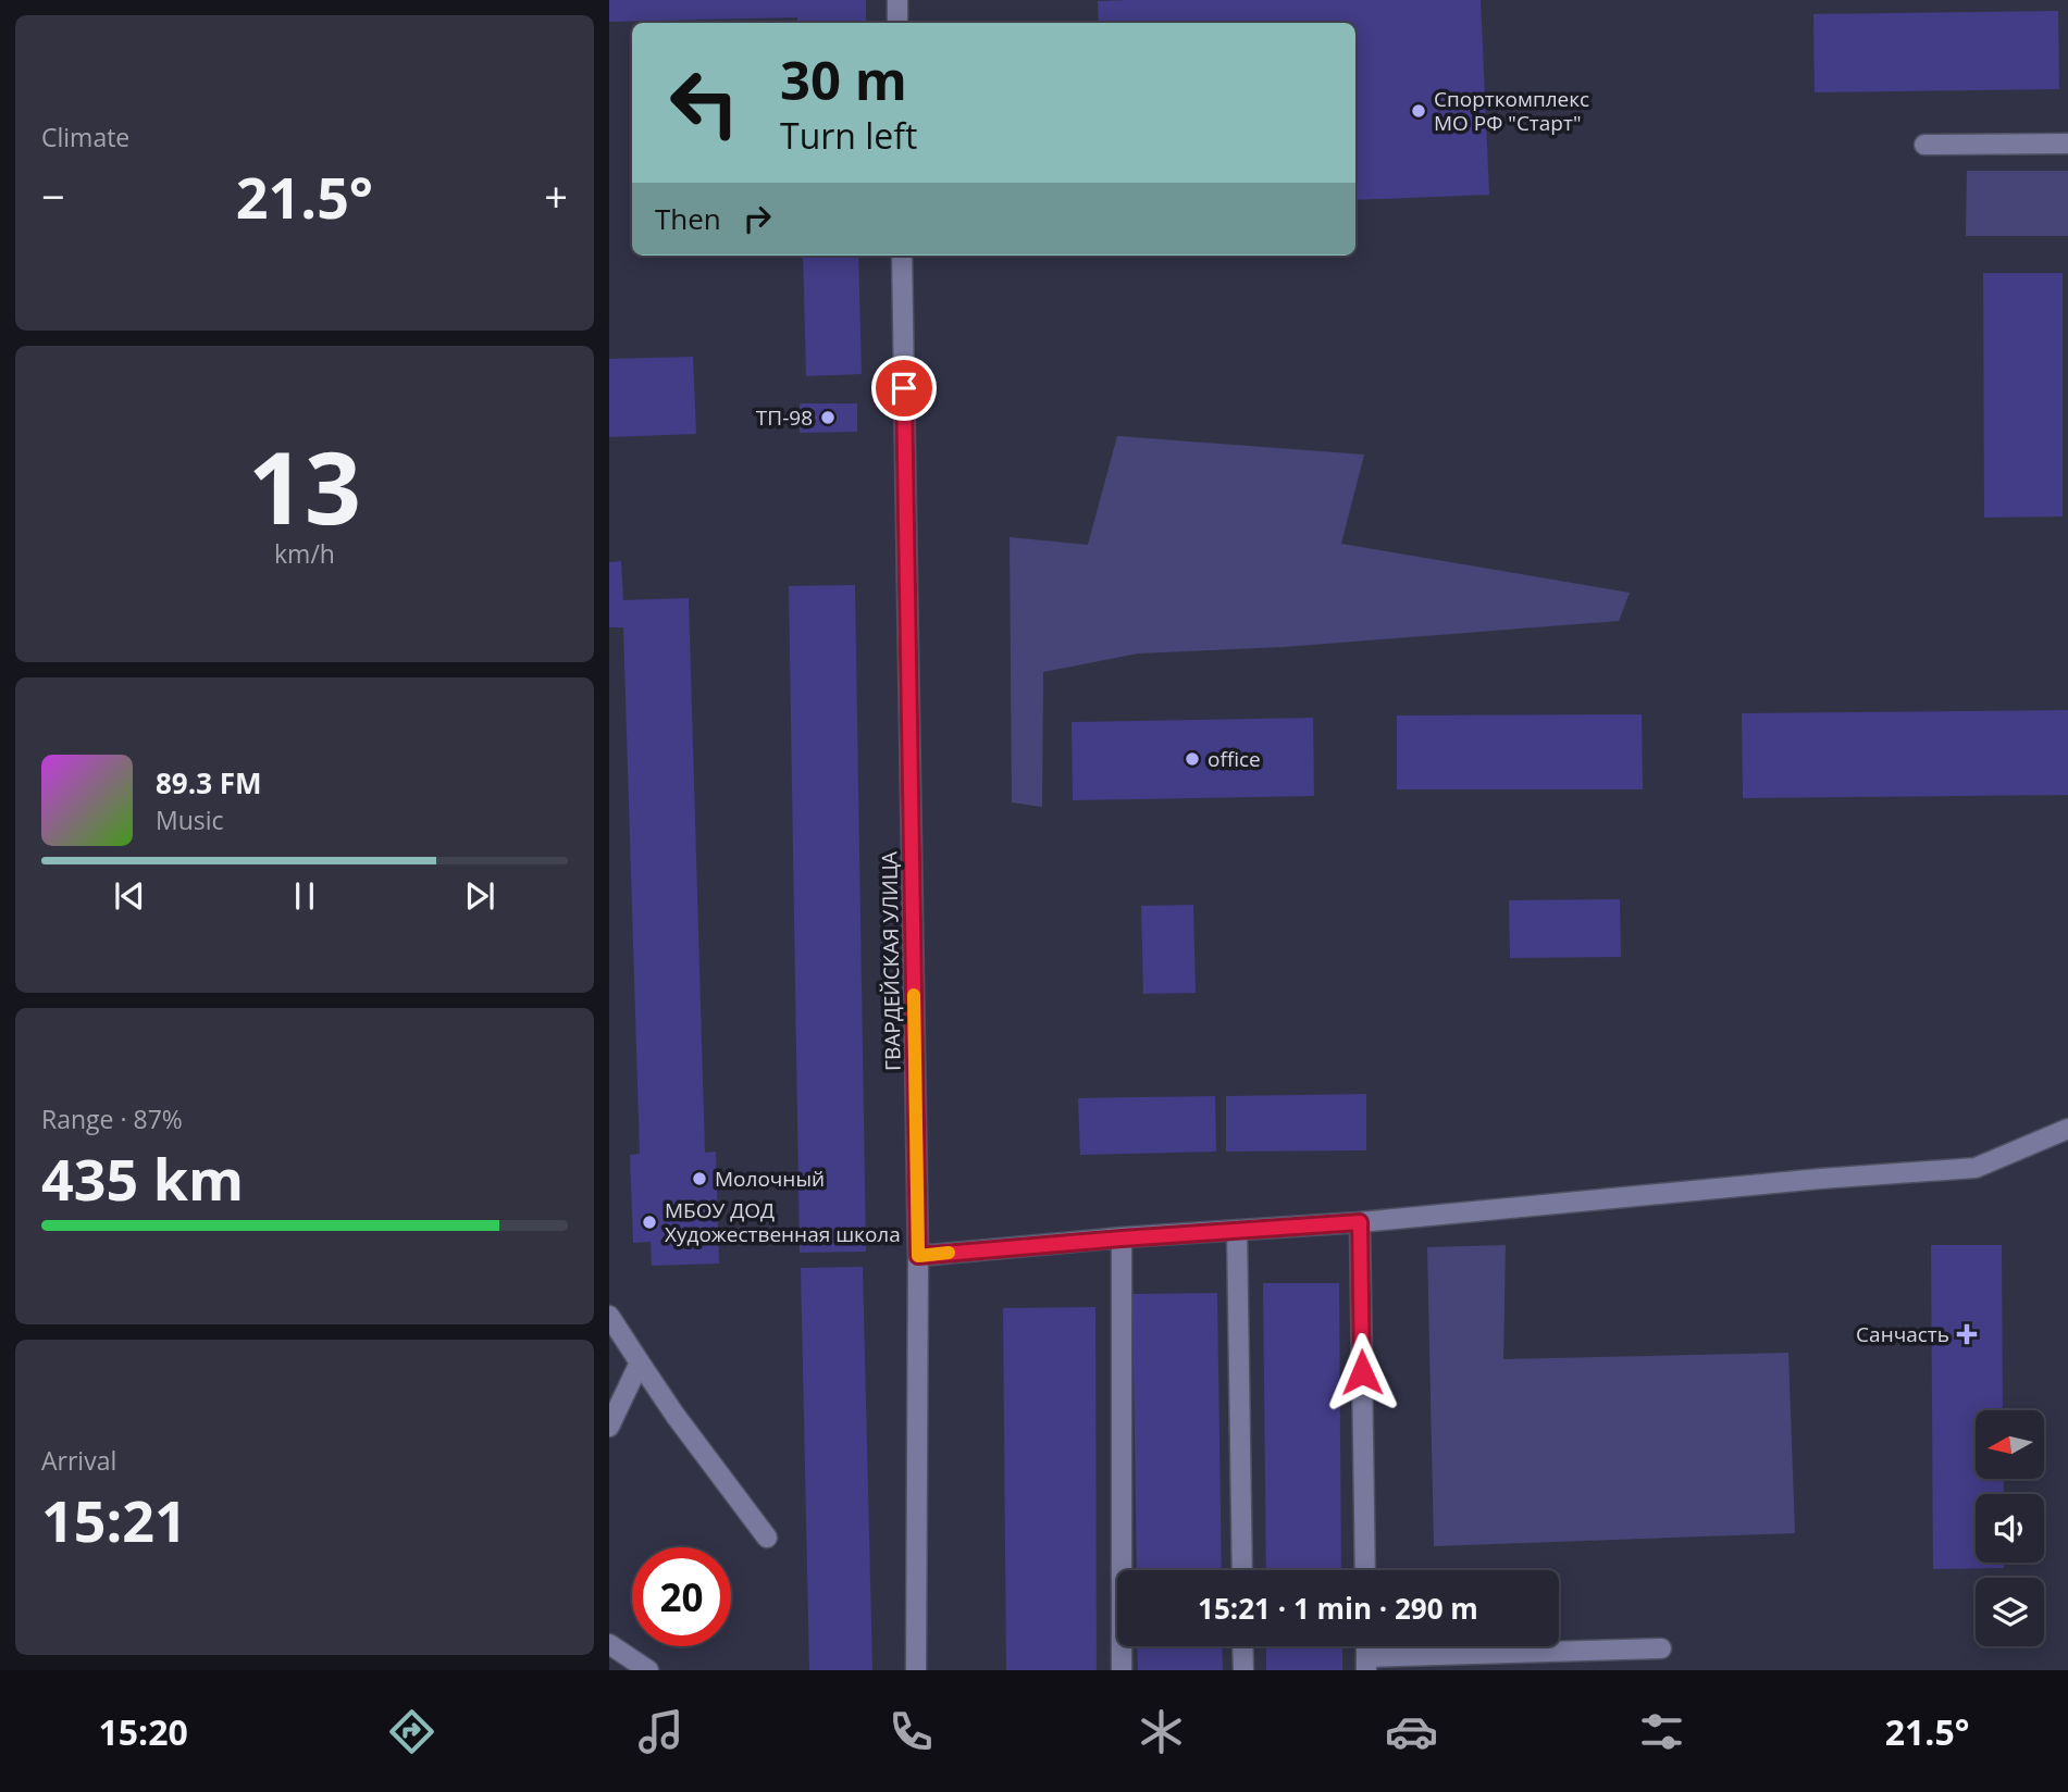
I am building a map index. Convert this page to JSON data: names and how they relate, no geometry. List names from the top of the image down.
{
  "streets": {
    "street": ["ГВАРДЕЙСКАЯ УЛИЦА"]
  },
  "places": {
    "other": [
      "Спорткомплекс МО РФ \"Старт\"",
      "ТП-98",
      "office",
      "Молочный",
      "МБОУ ДОД Художественная школа"
    ],
    "health": ["Cанчасть"]
  },
  "north": "left",
  "page": {
    "tile": [
      "Climate",
      ["13", "km/h"],
      ["Range · 87%", "435 km"],
      ["Arrival", "15:21"]
    ],
    "turn": ["30 m", "Turn left"],
    "heat": ["−", "21.5°", "+"],
    "then": "Then",
    "song": ["89.3 FM", "Music"],
    "limit": "20",
    "trip": "15:21 · 1 min · 290 m",
    "tabs": ["15:20", "21.5°"]
  }
}
